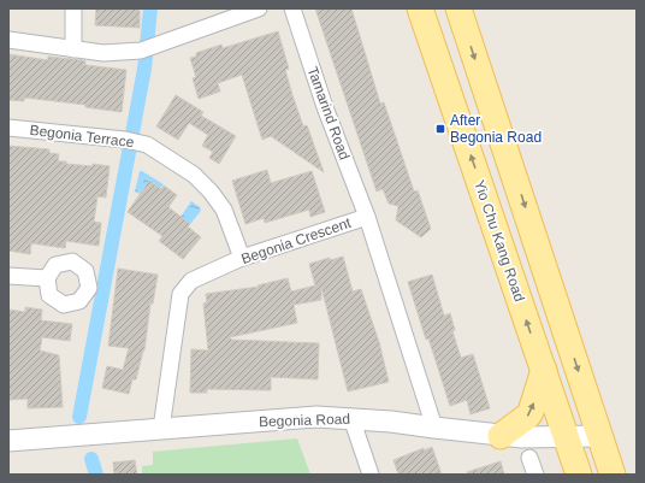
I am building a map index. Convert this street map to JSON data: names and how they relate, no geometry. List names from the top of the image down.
{
  "streets": {
    "main road": ["Yio Chu Kang Road"],
    "street": [
      "Tamarind Road",
      "Begonia Terrace",
      "Begonia Crescent",
      "Begonia Road"
    ]
  },
  "crossings": [
    ["Tamarind Road", "Begonia Crescent"],
    ["Begonia Terrace", "Begonia Crescent"],
    ["Begonia Crescent", "Begonia Road"],
    ["Yio Chu Kang Road", "Begonia Road"]
  ],
  "places": {
    "transit": ["After Begonia Road"]
  }
}
